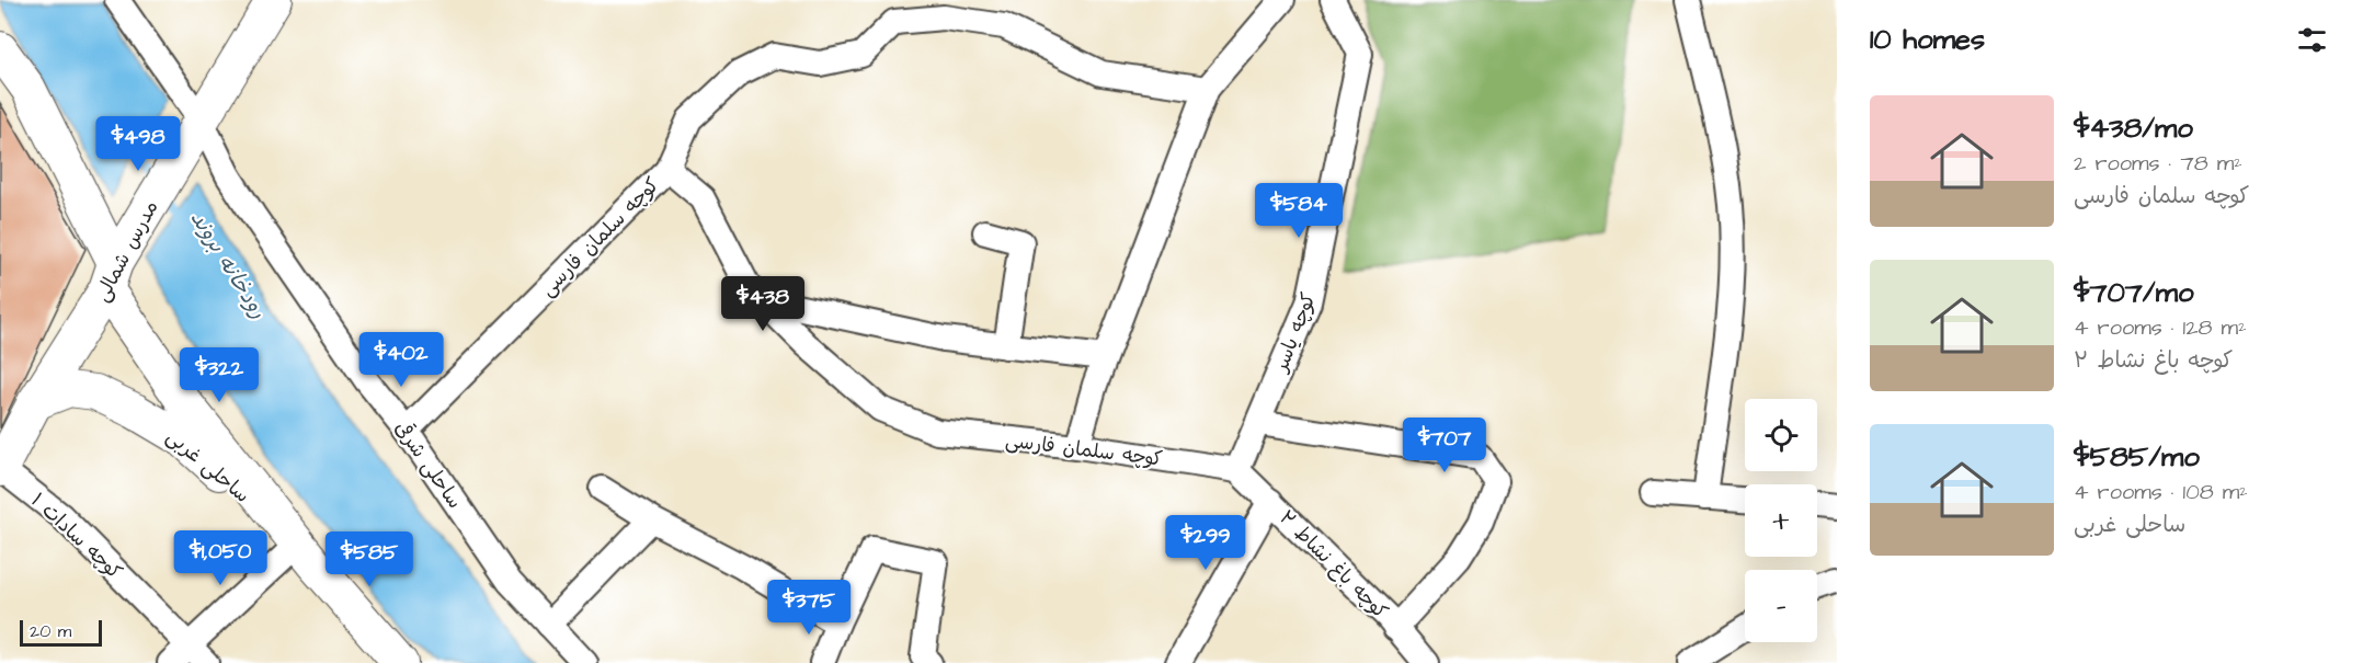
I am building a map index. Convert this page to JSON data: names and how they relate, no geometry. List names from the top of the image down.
{
  "streets": {
    "main road": ["مدرس شمالی", "ساحلی غربی"],
    "street": [
      "کوچه سلمان فارسی",
      "کوچه یاسر",
      "ساحلی شرقی",
      "کوچه سادات ۱",
      "کوچه باغ نشاط ۲"
    ]
  },
  "crossings": [
    ["کوچه سلمان فارسی", "کوچه یاسر"],
    ["کوچه سلمان فارسی", "ساحلی شرقی"],
    ["کوچه سلمان فارسی", "کوچه باغ نشاط ۲"],
    ["مدرس شمالی", "ساحلی شرقی"],
    ["مدرس شمالی", "ساحلی غربی"],
    ["مدرس شمالی", "کوچه سادات ۱"],
    ["کوچه یاسر", "کوچه باغ نشاط ۲"]
  ],
  "water": ["رودخانه بروند"],
  "scale_bar": "20 m",
  "page": {
    "heading": "10 homes",
    "list": [
      {
        "name": "$438/mo",
        "note": "2 rooms · 78 m² · کوچه سلمان فارسی"
      },
      {
        "name": "$707/mo",
        "note": "4 rooms · 128 m² · کوچه باغ نشاط ۲"
      },
      {
        "name": "$585/mo",
        "note": "4 rooms · 108 m² · ساحلی غربی"
      }
    ],
    "price": [
      "$498",
      "$584",
      "$438",
      "$402",
      "$322",
      "$707",
      "$299",
      "$1,050",
      "$585",
      "$375"
    ],
    "map_buttons": ["+", "−"],
    "scale": "20 m"
  }
}
